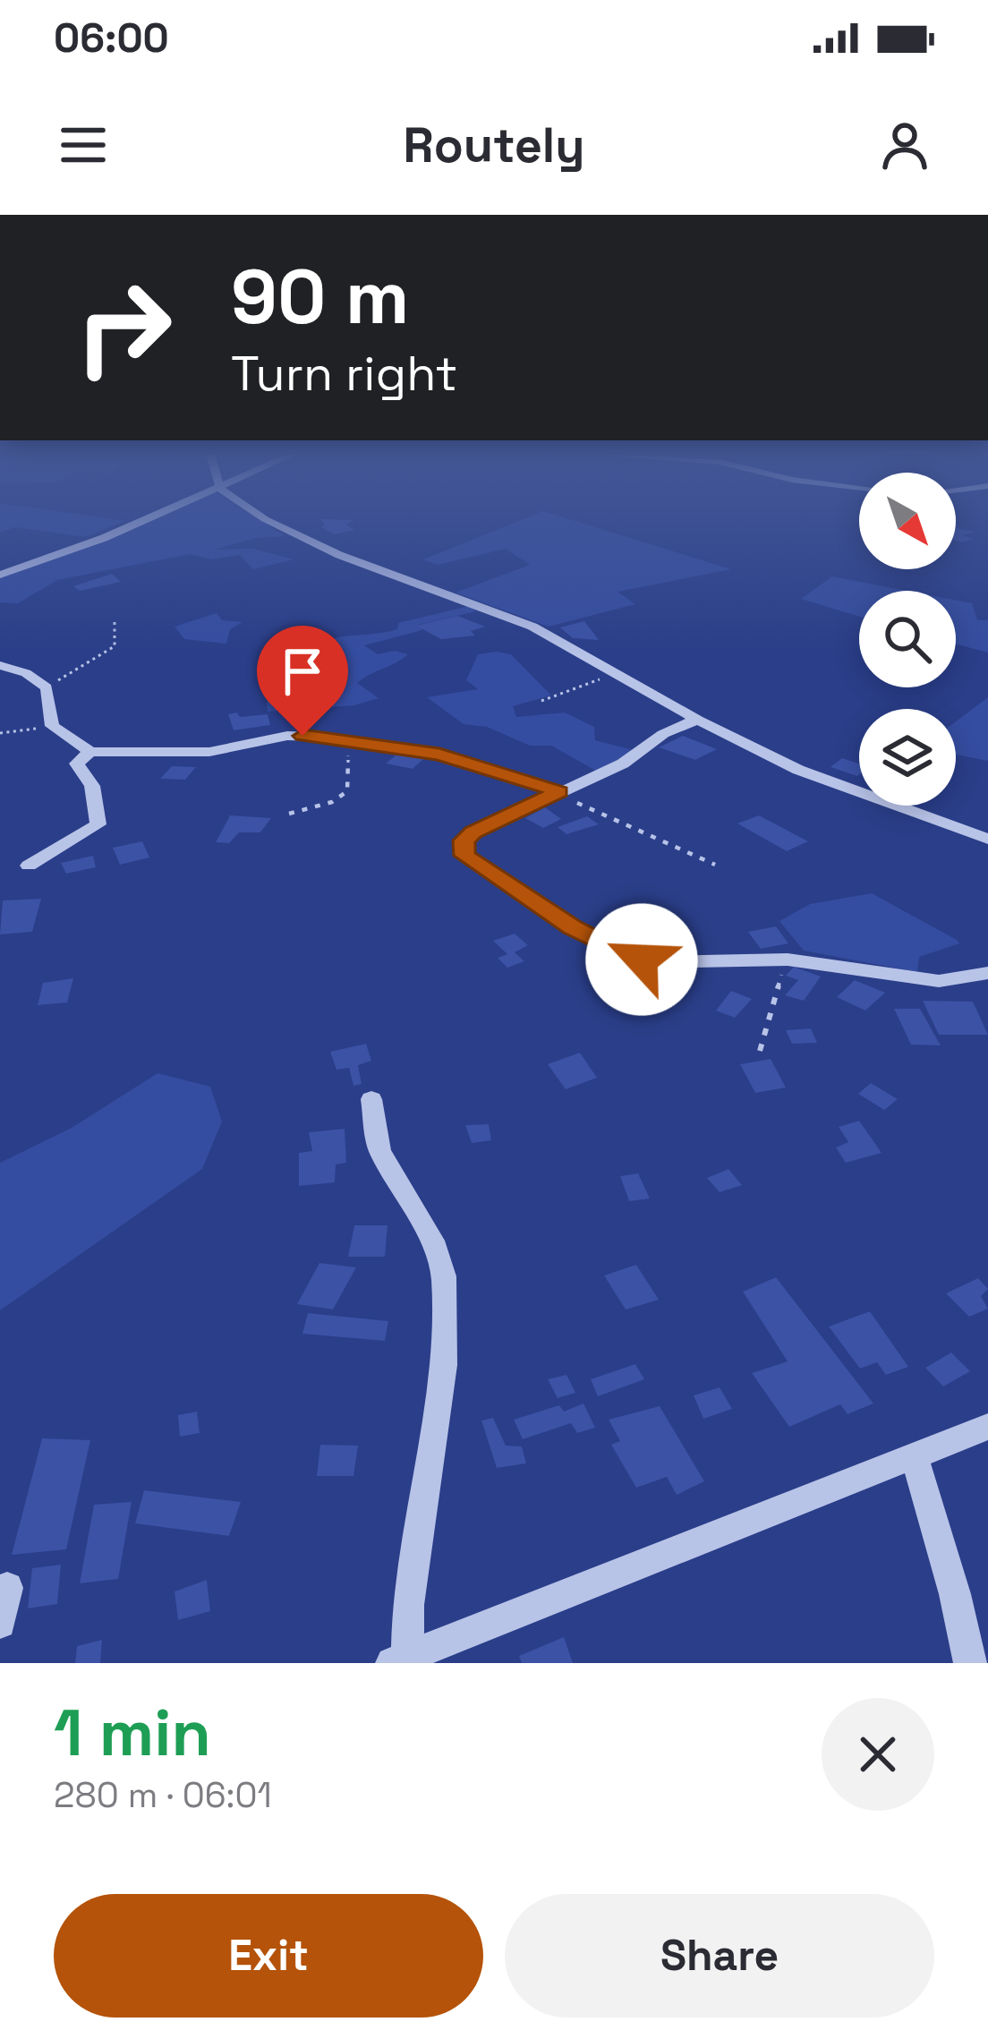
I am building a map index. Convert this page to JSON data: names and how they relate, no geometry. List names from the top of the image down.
{
  "north": "bottom right",
  "page": {
    "status": "06:00",
    "header": "Routely",
    "turn": ["90 m", "Turn right"],
    "heading": ["1 min", "280 m · 06:01"],
    "buttons": ["Exit", "Share"]
  }
}
